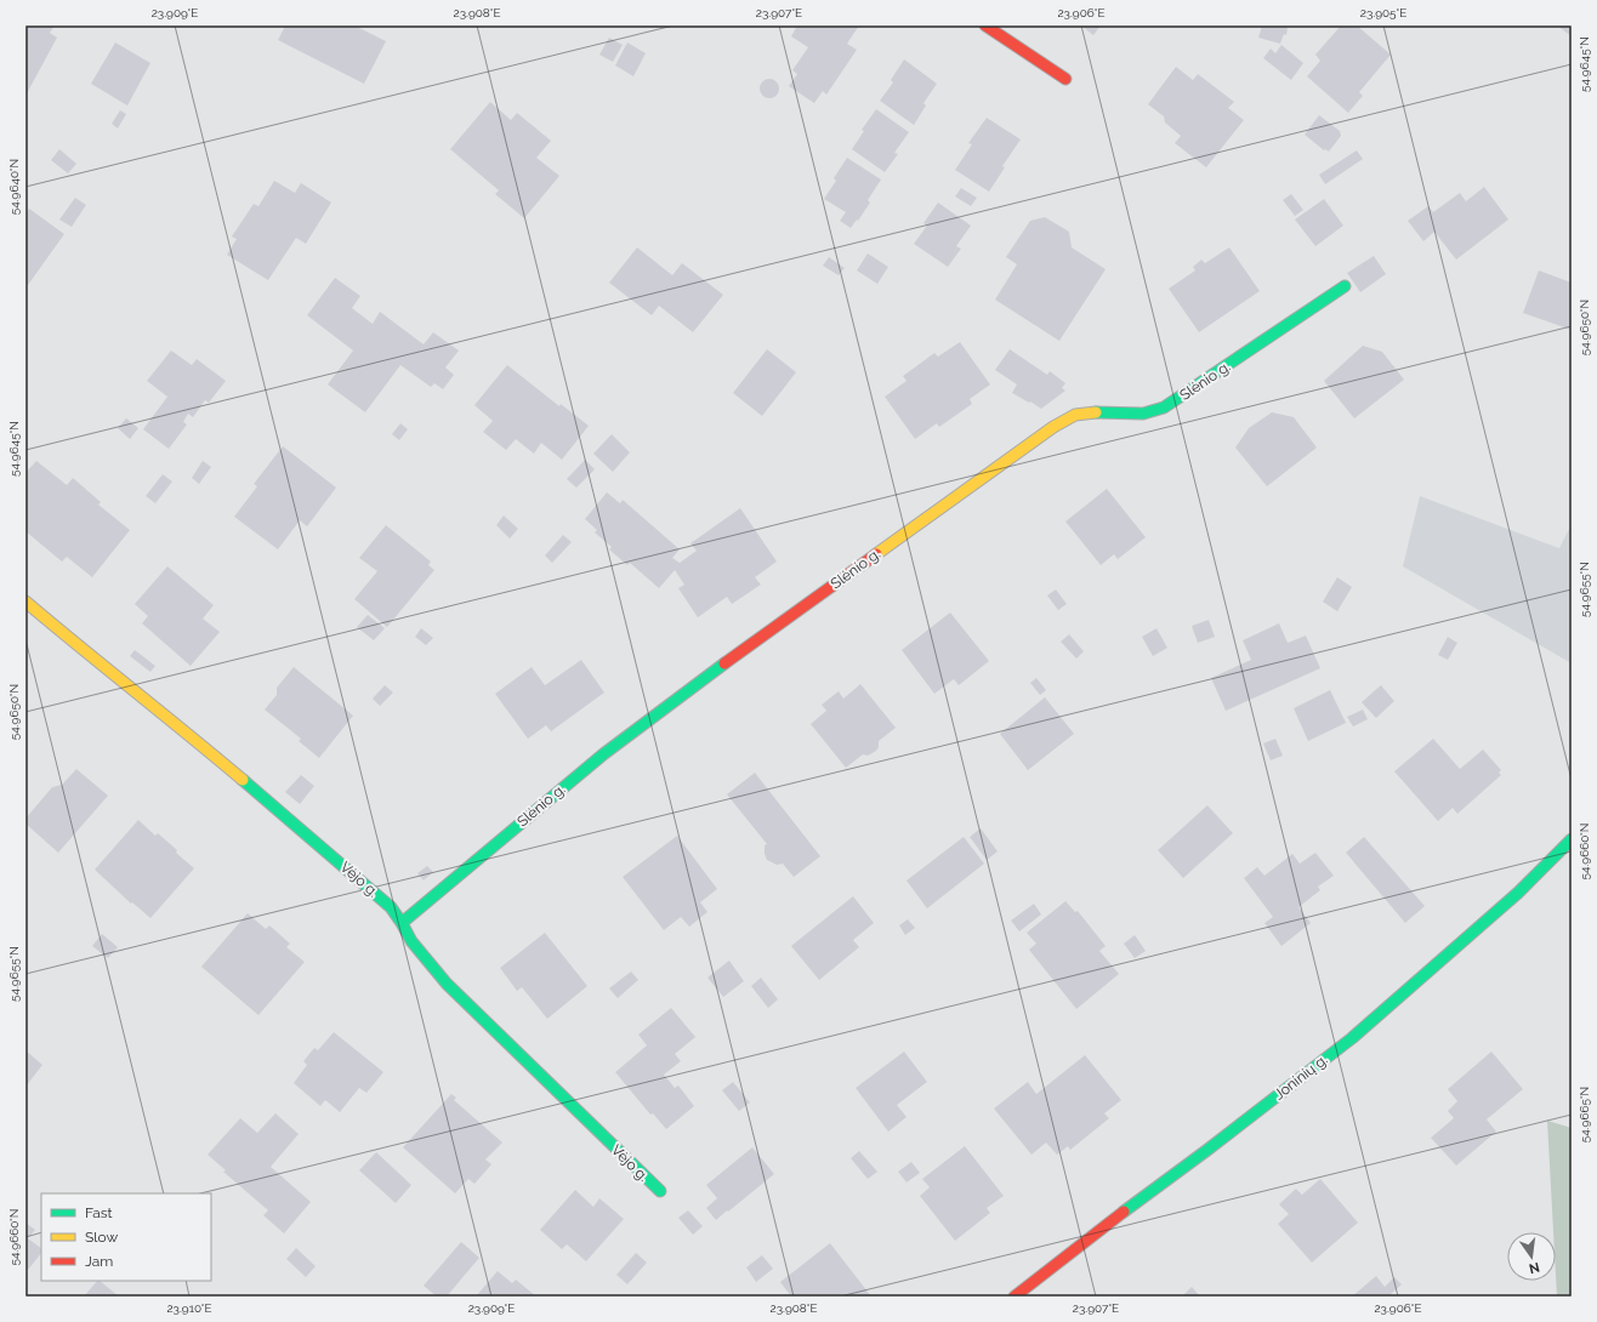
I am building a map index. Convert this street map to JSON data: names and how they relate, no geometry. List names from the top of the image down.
{
  "streets": {
    "street": ["Slėnio g.", "Vėjo g.", "Joninių g."]
  },
  "crossings": [
    ["Slėnio g.", "Vėjo g."]
  ],
  "legend": ["Fast", "Slow", "Jam"],
  "north": "bottom",
  "coordinates": [
    "23.909°E",
    "23.908°E",
    "23.907°E",
    "23.906°E",
    "23.905°E",
    "54.9645°N",
    "54.9640°N",
    "54.9650°N",
    "54.9655°N",
    "54.9660°N",
    "54.9665°N",
    "23.910°E"
  ]
}
